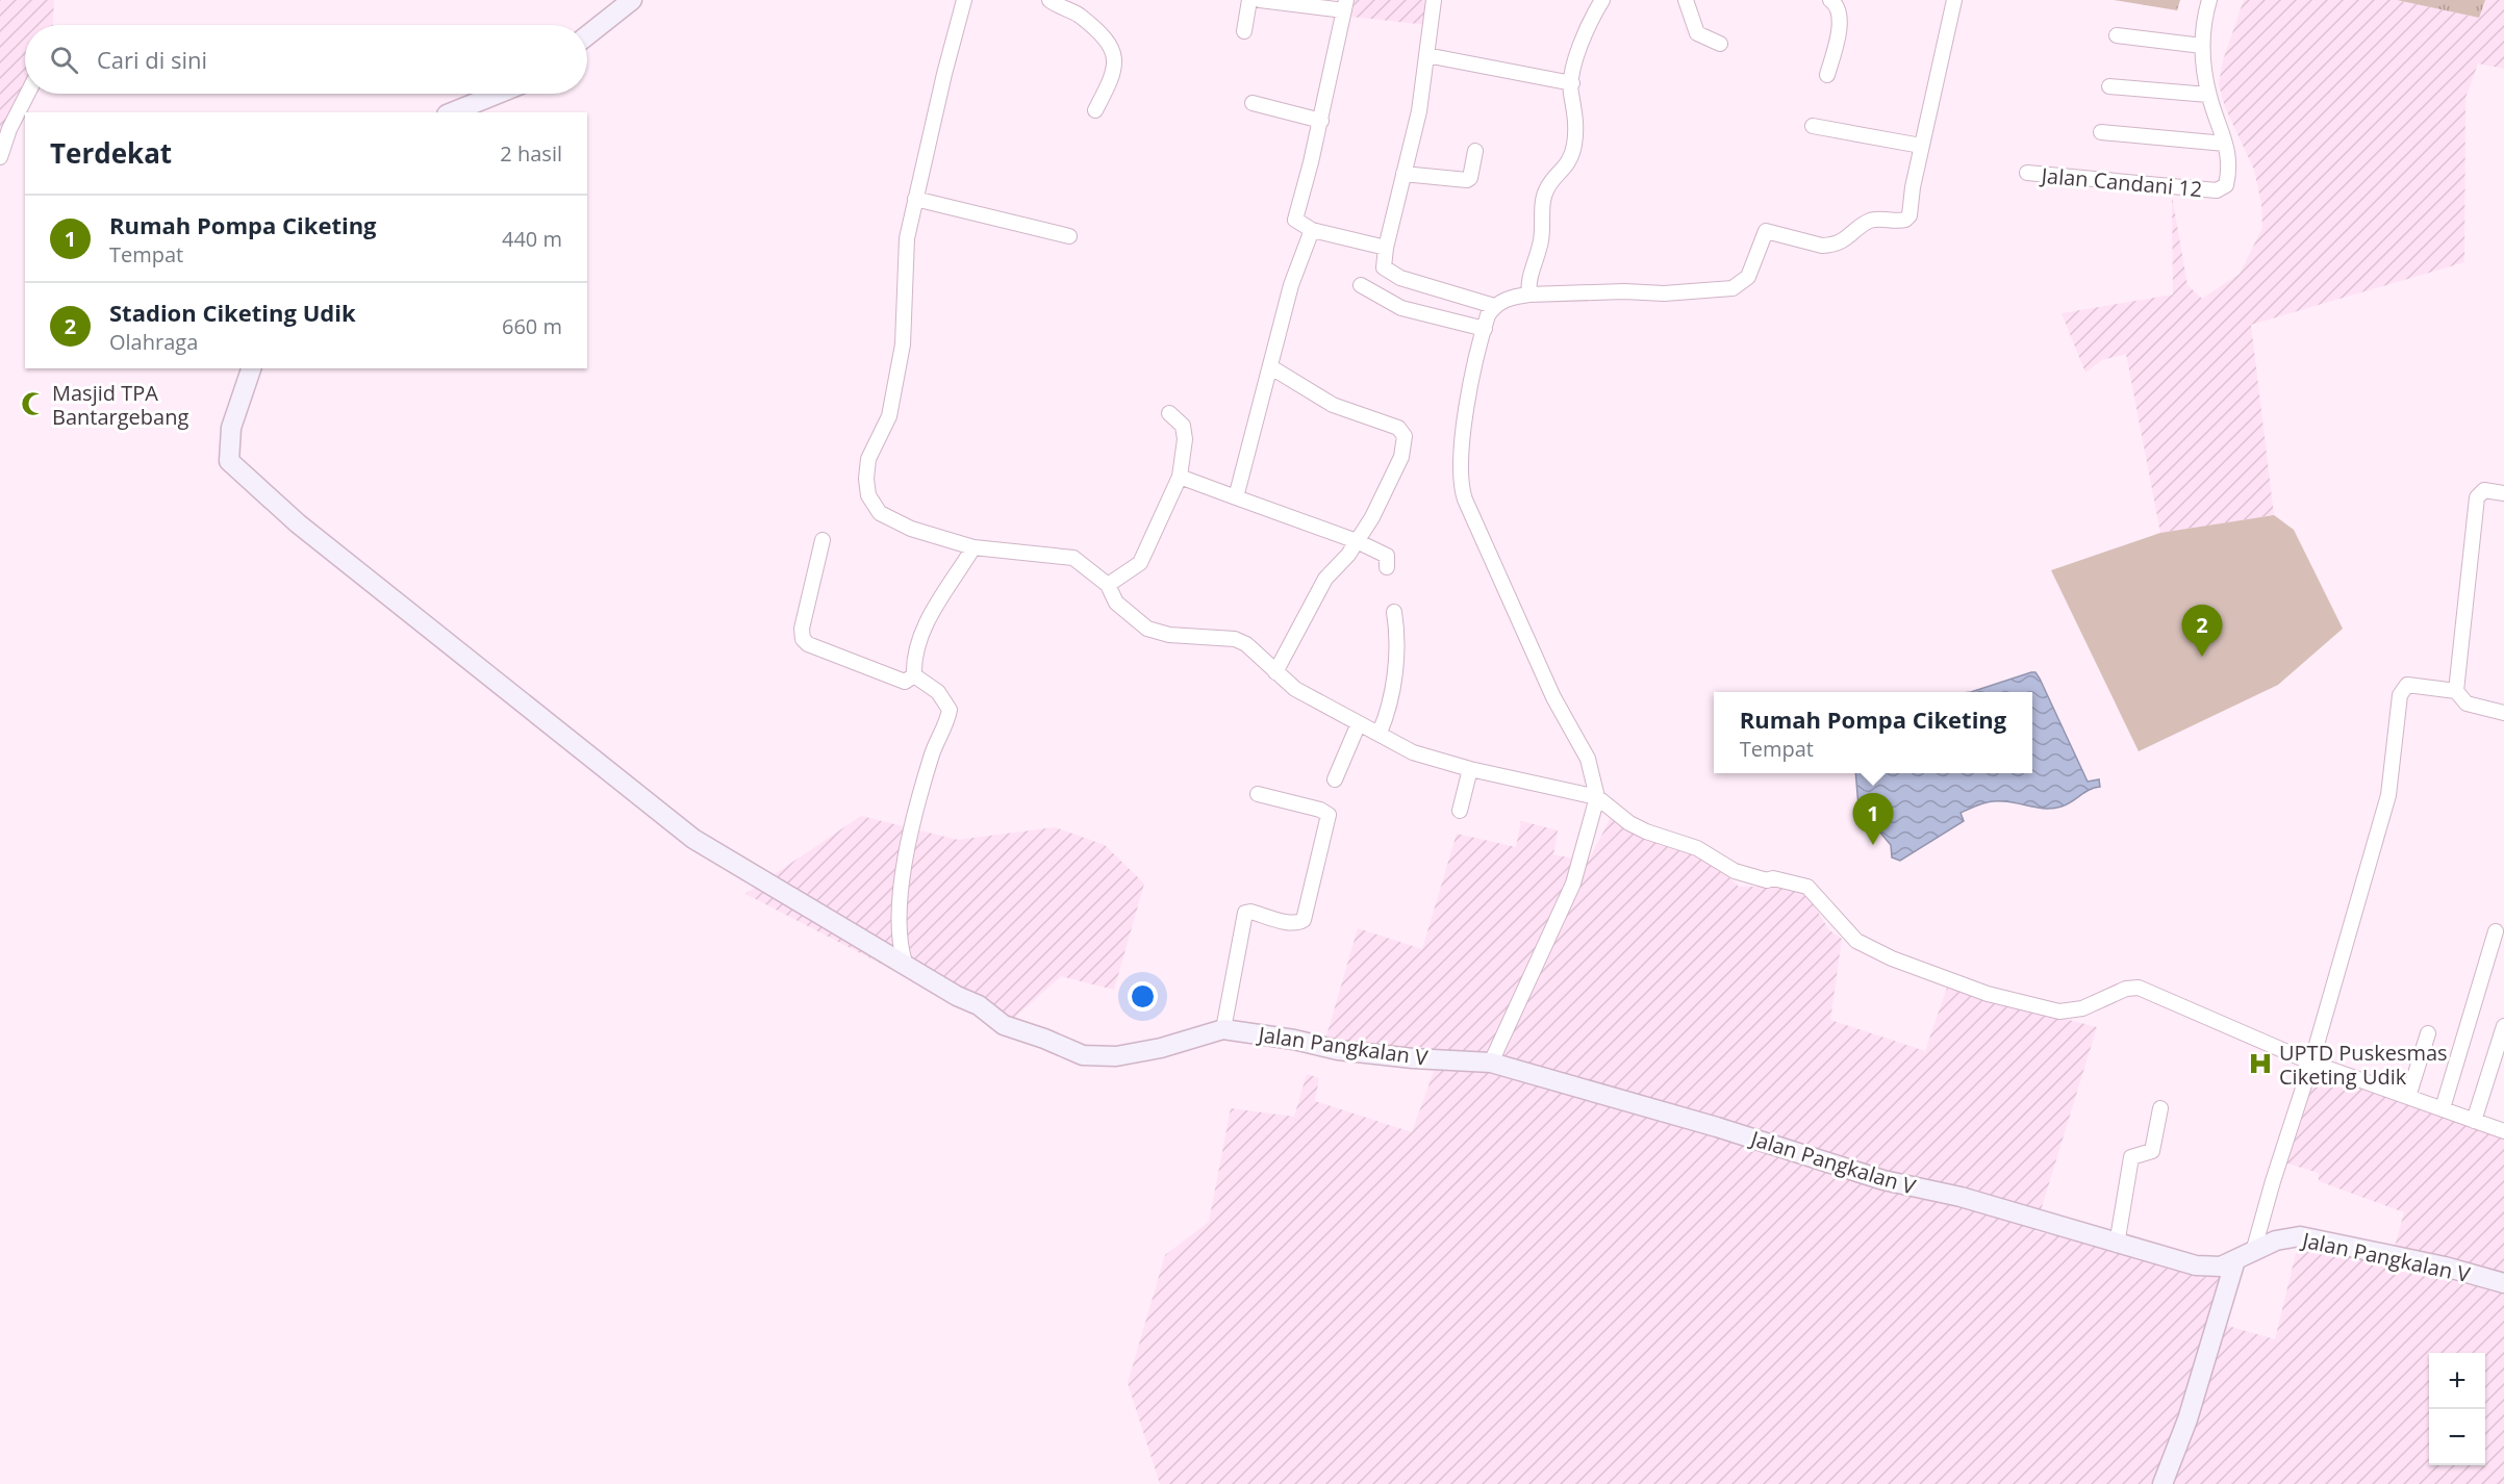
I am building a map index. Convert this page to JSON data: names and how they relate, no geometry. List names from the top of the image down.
{
  "streets": {
    "street": ["Jalan Candani 12", "Jalan Pangkalan V"]
  },
  "places": {
    "mosque": ["Masjid TPA Bantargebang"],
    "hospital": ["UPTD Puskesmas Ciketing Udik"]
  },
  "page": {
    "search": "Cari di sini",
    "heading": ["Terdekat", "2 hasil"],
    "list": [
      {
        "mark": "1",
        "name": "Rumah Pompa Ciketing",
        "note": "Tempat",
        "value": "440 m"
      },
      {
        "mark": "2",
        "name": "Stadion Ciketing Udik",
        "note": "Olahraga",
        "value": "660 m"
      }
    ],
    "pins": ["2", "1"],
    "popup": ["Rumah Pompa Ciketing", "Tempat"],
    "map_buttons": ["+", "−"]
  }
}
